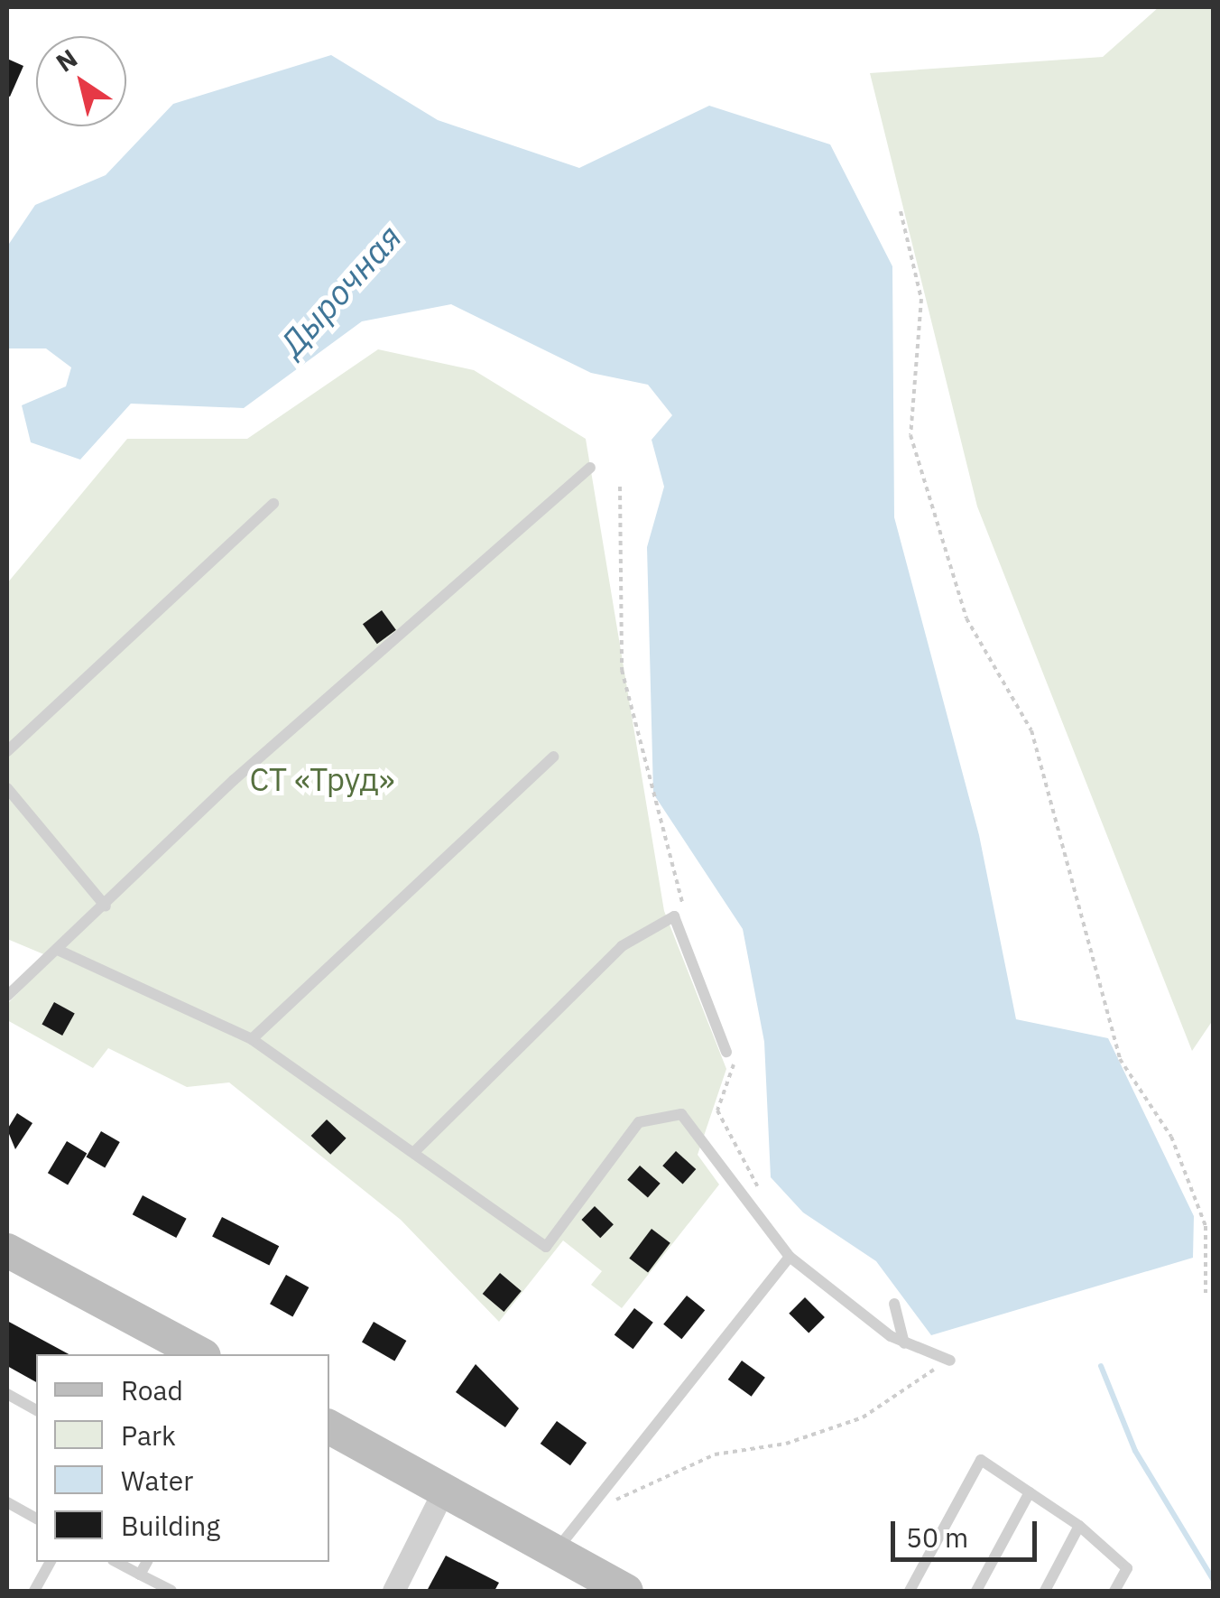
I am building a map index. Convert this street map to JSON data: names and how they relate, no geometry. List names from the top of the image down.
{
  "water": ["Дырочная"],
  "parks": ["СТ «Труд»"],
  "legend": [
    "Road",
    "Park",
    "Water",
    "Building"
  ],
  "scale_bar": "50 m",
  "north": "top left"
}
